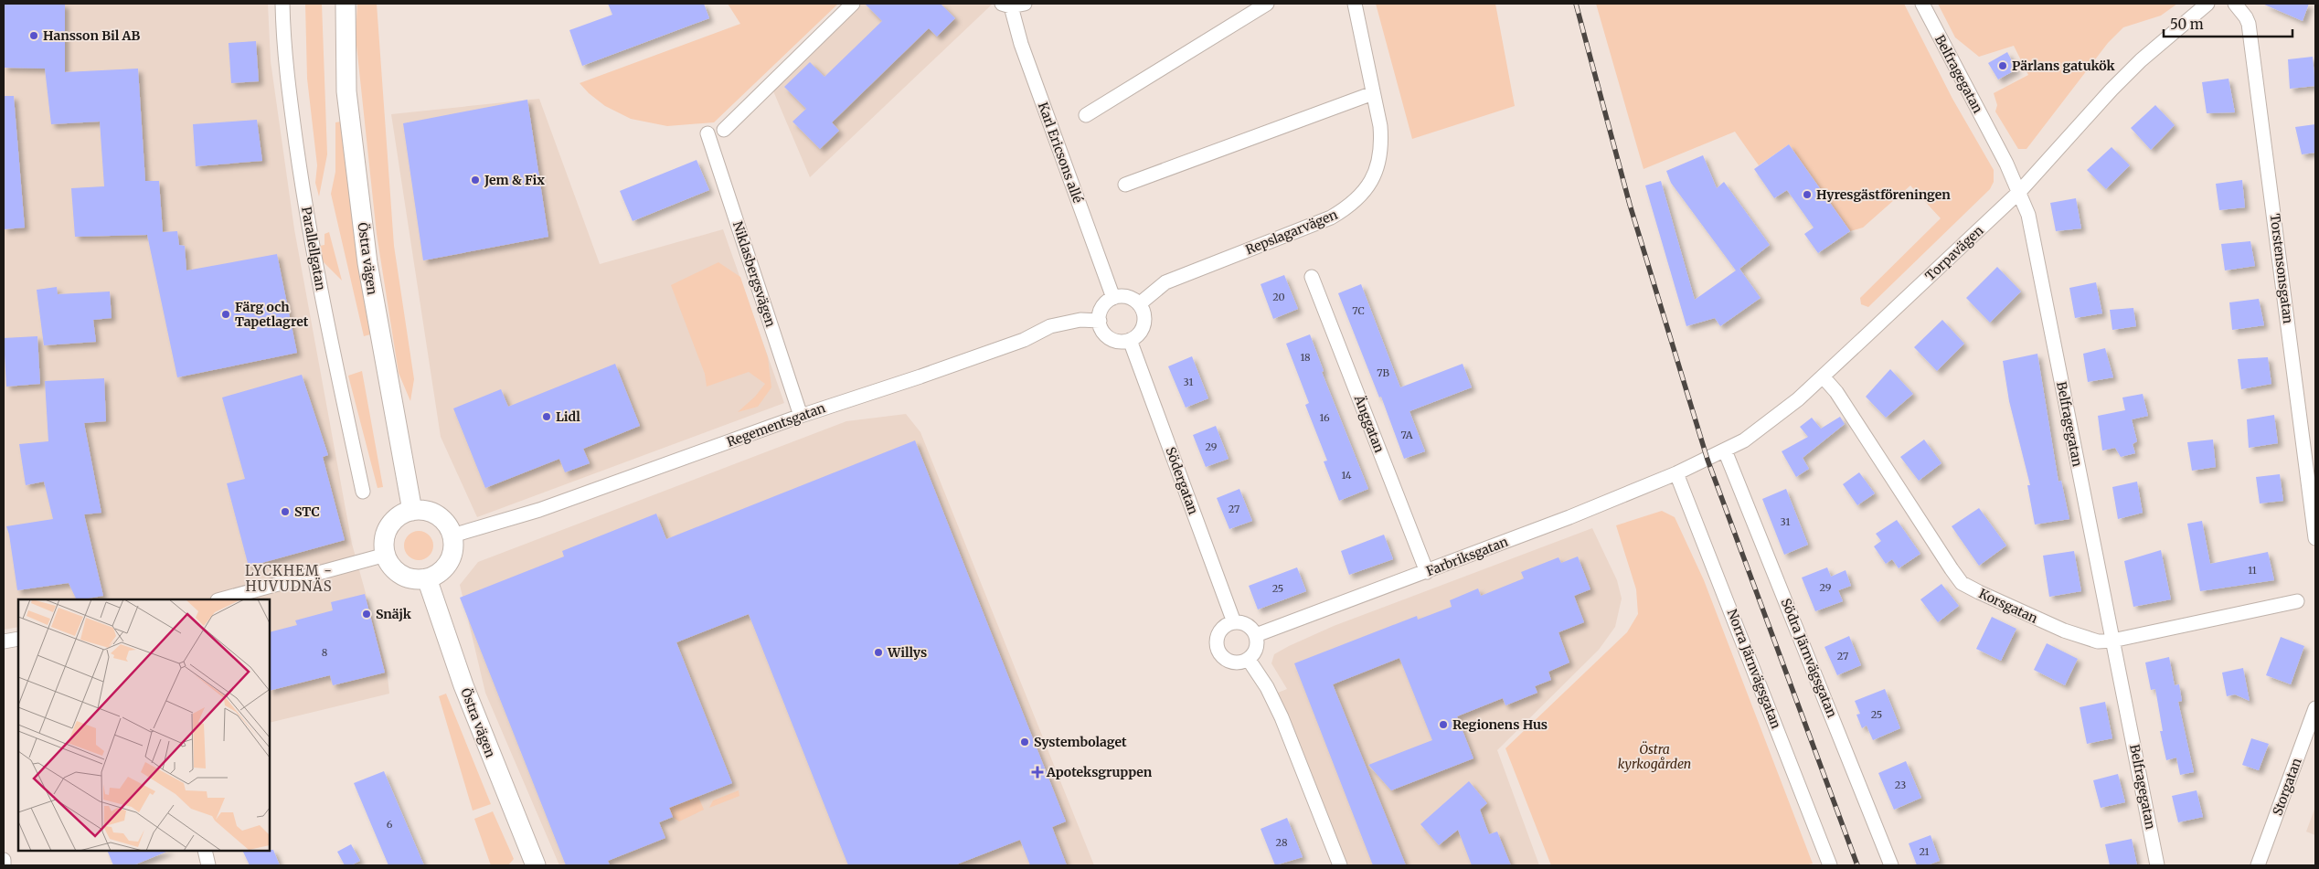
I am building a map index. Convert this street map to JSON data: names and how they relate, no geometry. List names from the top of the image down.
{
  "streets": {
    "street": [
      "Belfragegatan",
      "Karl Ericsons allé",
      "Repslagarvägen",
      "Parallellgatan",
      "Torpavägen",
      "Östra vägen",
      "Torstensonsgatan",
      "Niklasbergsvägen",
      "Änggatan",
      "Regementsgatan",
      "Södergatan",
      "Farbriksgatan",
      "Korsgatan",
      "Södra Järnvägsgatan",
      "Norra Järnvägsgatan",
      "Storgatan"
    ]
  },
  "crossings": [
    ["Belfragegatan", "Torpavägen"],
    ["Belfragegatan", "Korsgatan"],
    ["Karl Ericsons allé", "Repslagarvägen"],
    ["Karl Ericsons allé", "Regementsgatan"],
    ["Karl Ericsons allé", "Södergatan"],
    ["Repslagarvägen", "Regementsgatan"],
    ["Repslagarvägen", "Södergatan"],
    ["Torpavägen", "Farbriksgatan"],
    ["Torpavägen", "Korsgatan"],
    ["Torpavägen", "Södra Järnvägsgatan"],
    ["Torpavägen", "Norra Järnvägsgatan"],
    ["Östra vägen", "Regementsgatan"],
    ["Niklasbergsvägen", "Regementsgatan"],
    ["Änggatan", "Farbriksgatan"],
    ["Regementsgatan", "Södergatan"],
    ["Södergatan", "Farbriksgatan"],
    ["Farbriksgatan", "Norra Järnvägsgatan"]
  ],
  "districts": ["LYCKHEM - HUVUDNÄS"],
  "parks": ["Östra kyrkogården"],
  "places": {
    "other": [
      "Hansson Bil AB",
      "Pärlans gatukök",
      "Jem & Fix",
      "Hyresgästföreningen",
      "Färg och Tapetlagret",
      "Lidl",
      "STC",
      "Snäjk",
      "Willys",
      "Regionens Hus",
      "Systembolaget"
    ],
    "health": ["Apoteksgruppen"]
  },
  "house_numbers": [
    "20",
    "7C",
    "18",
    "7B",
    "31",
    "16",
    "7A",
    "29",
    "14",
    "27",
    "31",
    "11",
    "29",
    "25",
    "8",
    "27",
    "25",
    "23",
    "6",
    "28",
    "21"
  ],
  "scale_bar": "50 m"
}
